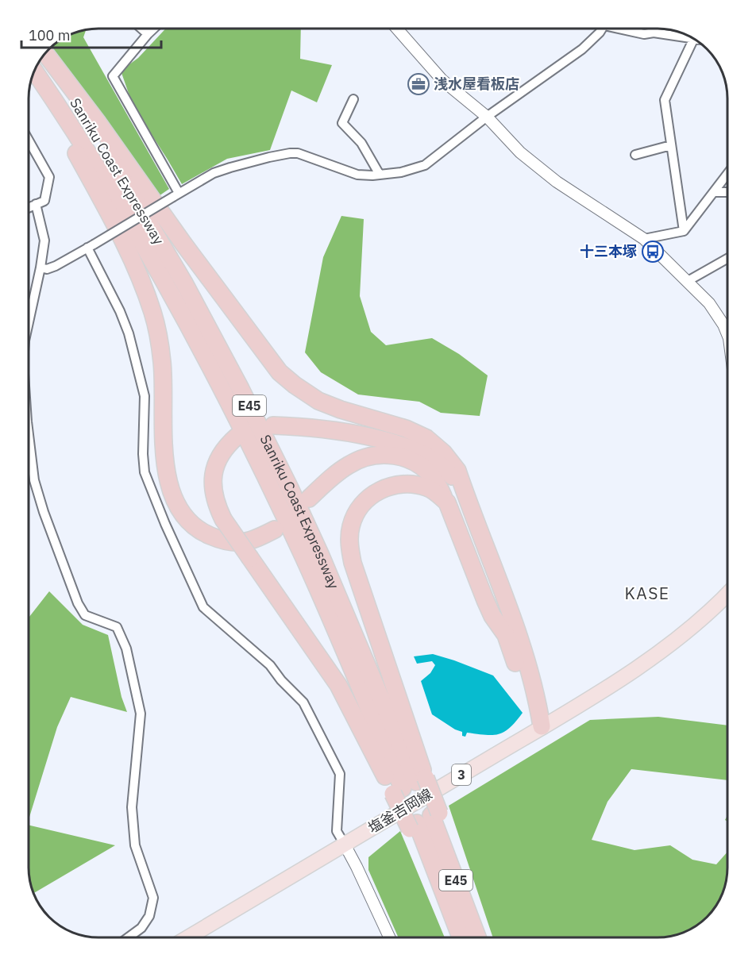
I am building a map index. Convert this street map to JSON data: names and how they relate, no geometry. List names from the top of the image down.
{
  "streets": {
    "highway": ["Sanriku Coast Expressway", "E45"],
    "main road": ["3", "塩釜吉岡線"]
  },
  "districts": ["KASE"],
  "places": {
    "office": ["浅水屋看板店"],
    "bus stop": ["十三本塚"]
  },
  "scale_bar": "100 m"
}
